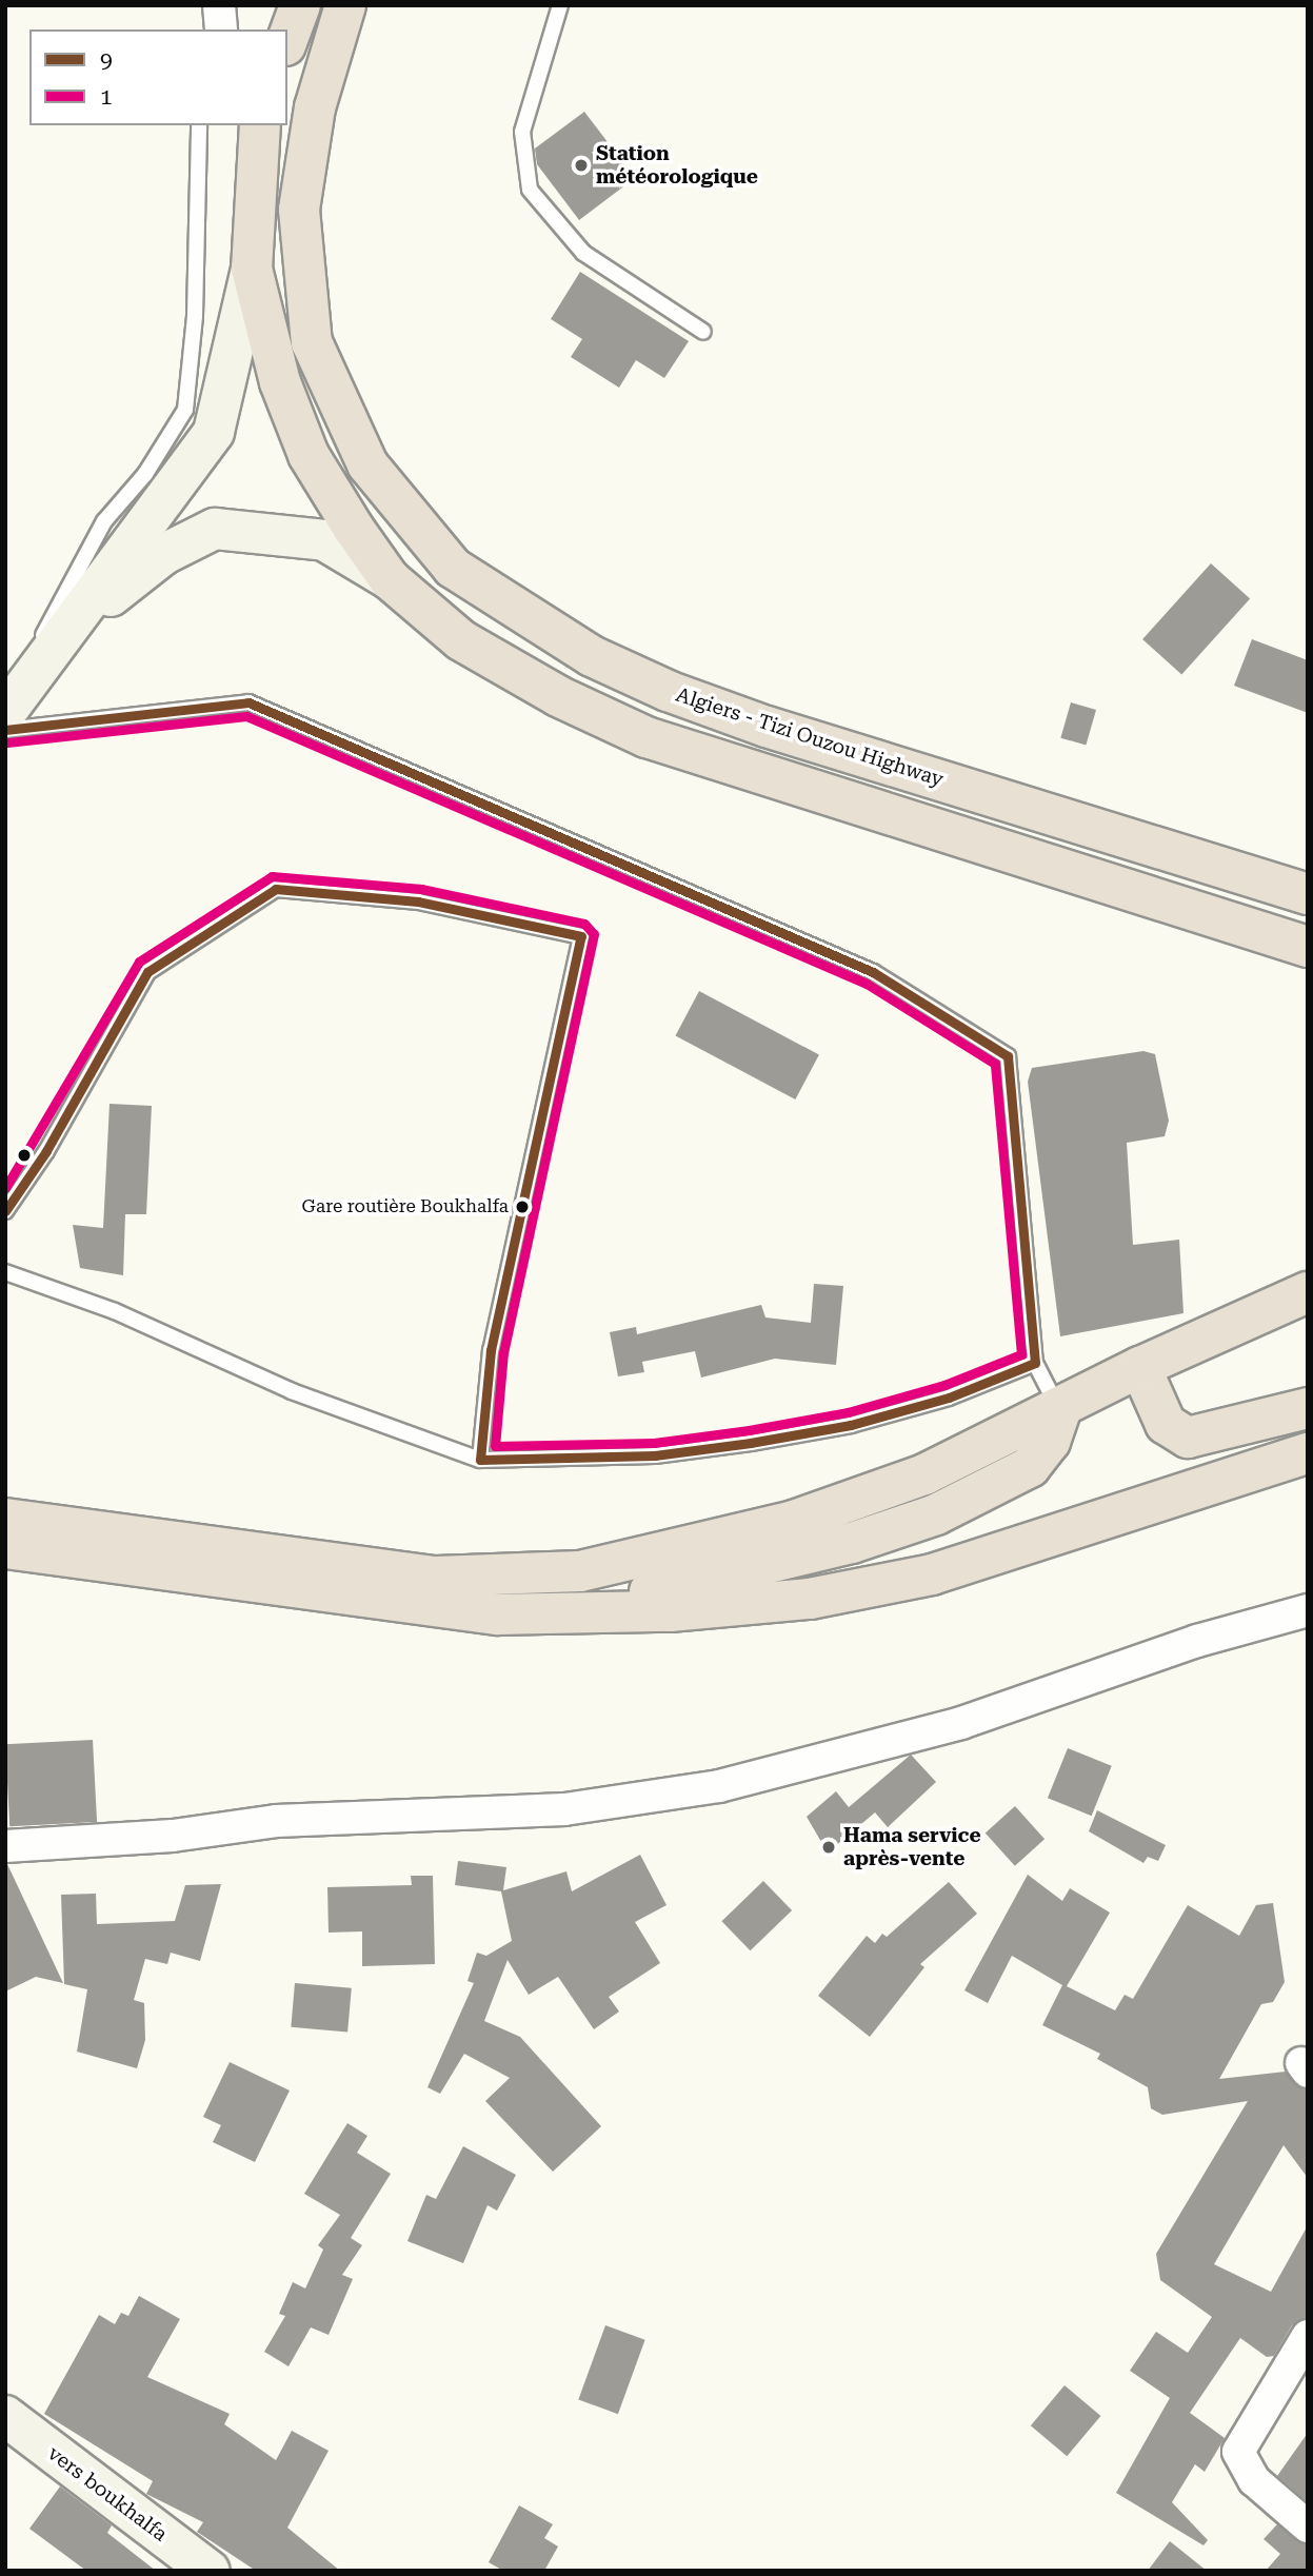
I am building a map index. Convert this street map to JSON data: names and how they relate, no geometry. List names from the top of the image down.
{
  "streets": {
    "highway": ["Algiers - Tizi Ouzou Highway"],
    "main road": ["vers boukhalfa"]
  },
  "places": ["Station météorologique", "Gare routière Boukhalfa", "Hama service après-vente"],
  "lines": ["transit line 9", "transit line 1"],
  "legend": ["9", "1"]
}
